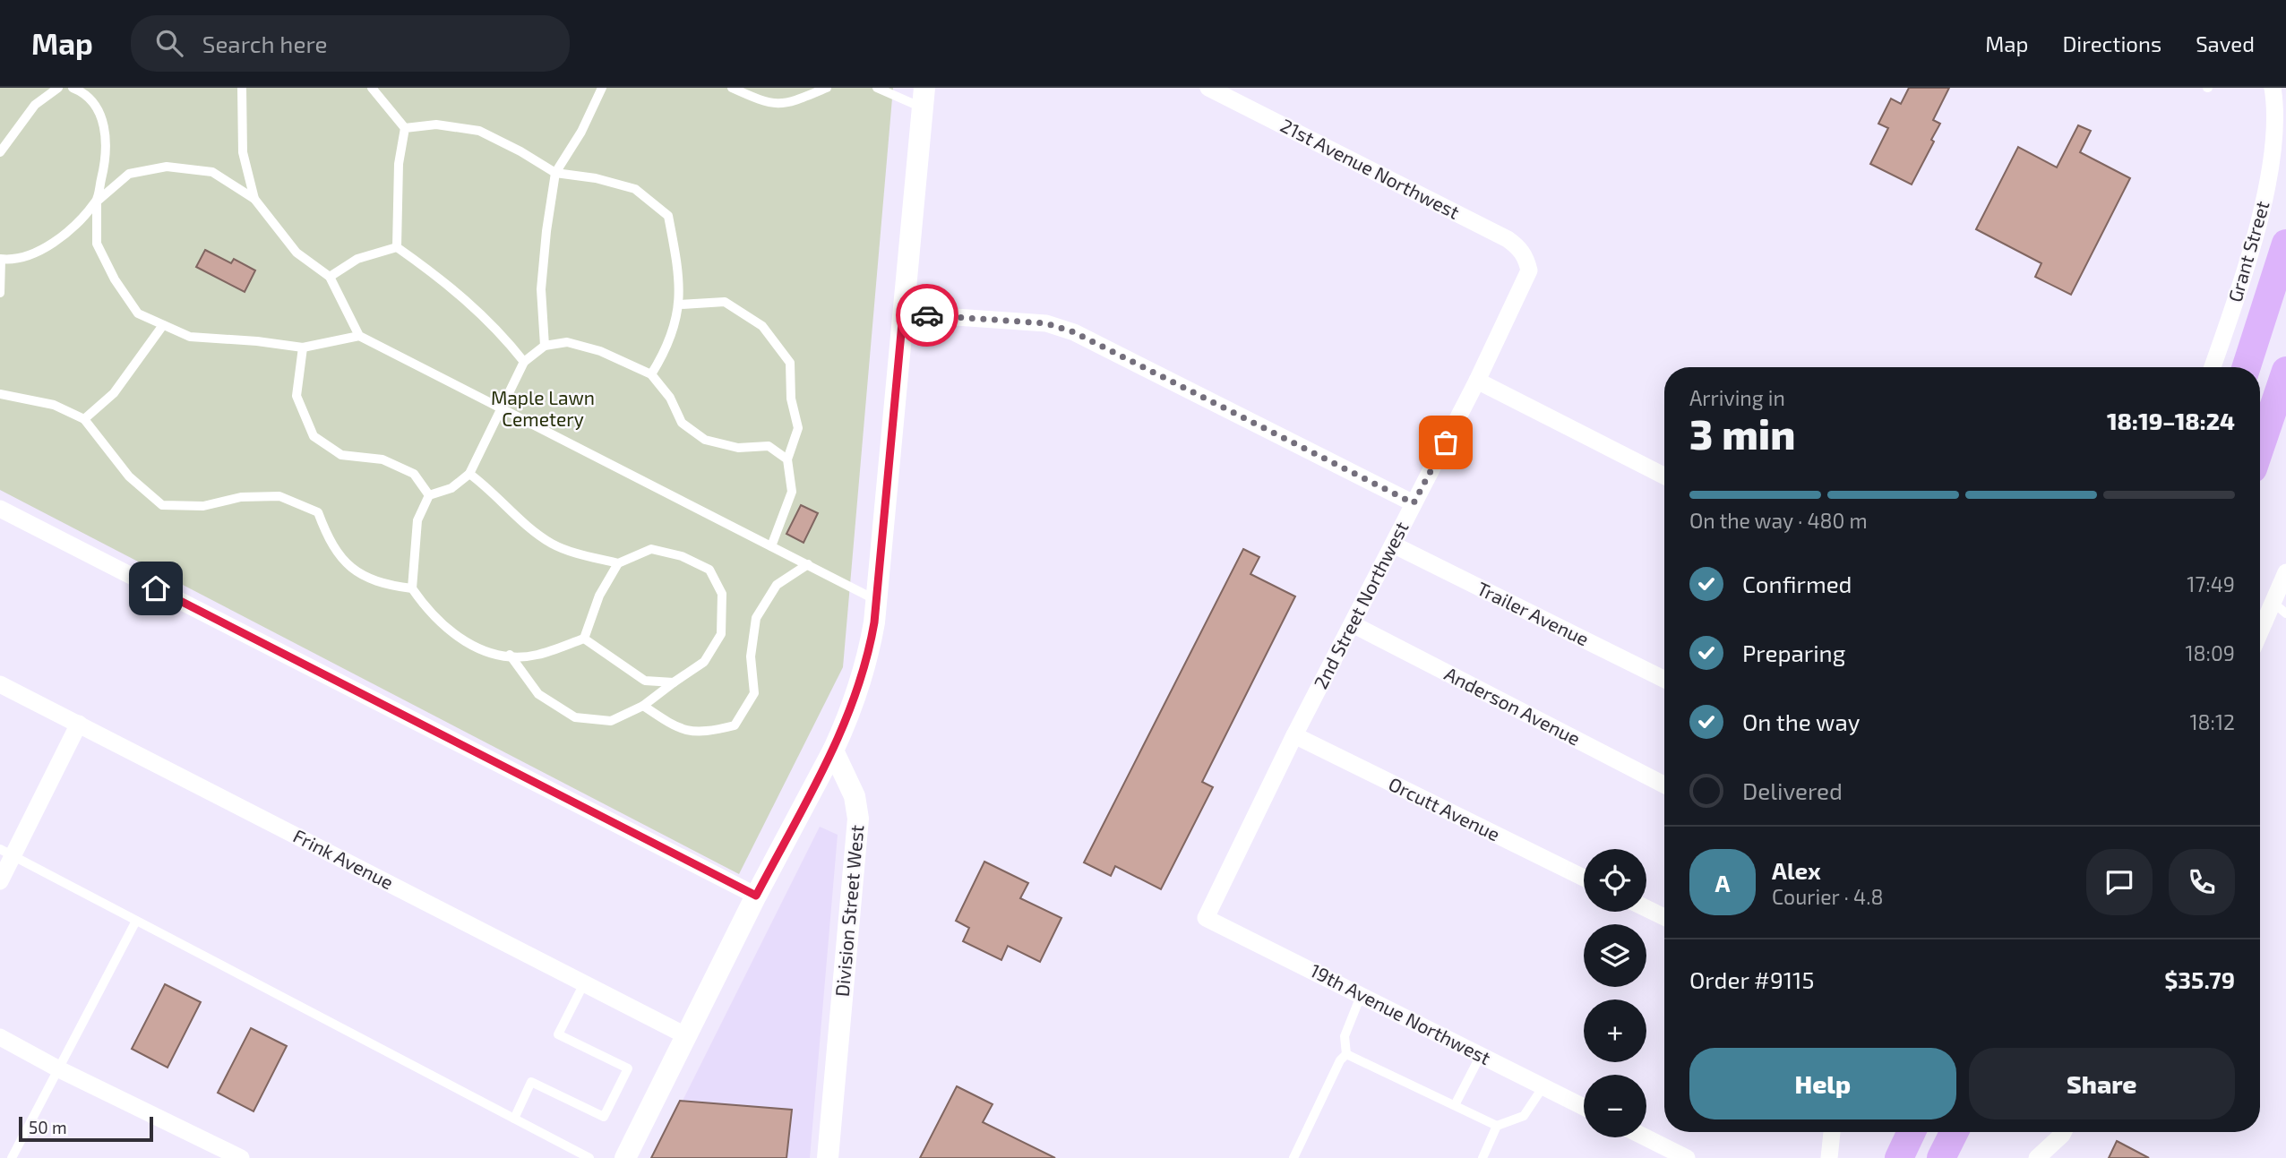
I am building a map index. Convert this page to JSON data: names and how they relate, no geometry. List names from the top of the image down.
{
  "streets": {
    "street": [
      "21st Avenue Northwest",
      "Grant Street",
      "2nd Street Northwest",
      "Trailer Avenue",
      "Anderson Avenue",
      "Orcutt Avenue",
      "Frink Avenue",
      "Division Street West",
      "19th Avenue Northwest"
    ]
  },
  "crossings": [
    ["21st Avenue Northwest", "2nd Street Northwest"],
    ["2nd Street Northwest", "Trailer Avenue"],
    ["2nd Street Northwest", "Anderson Avenue"],
    ["2nd Street Northwest", "Orcutt Avenue"],
    ["2nd Street Northwest", "19th Avenue Northwest"]
  ],
  "parks": ["Maple Lawn Cemetery"],
  "scale_bar": "50 m",
  "page": {
    "header": "Map",
    "search": "Search here",
    "nav": ["Map", "Directions", "Saved"],
    "heading": ["3 min", "Arriving in", "18:19–18:24"],
    "panel": [
      "Alex",
      "Courier · 4.8",
      "Order #9115",
      "$35.79"
    ],
    "bar": "On the way · 480 m",
    "list": [
      ["Confirmed", "17:49"],
      ["Preparing", "18:09"],
      ["On the way", "18:12"],
      "Delivered"
    ],
    "map_buttons": ["+", "−"],
    "round": "A",
    "buttons": ["Help", "Share"],
    "scale": "50 m"
  }
}
